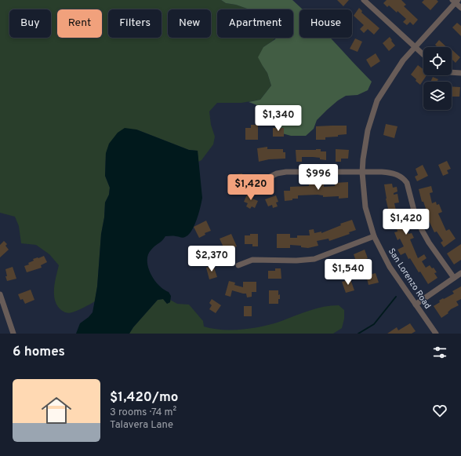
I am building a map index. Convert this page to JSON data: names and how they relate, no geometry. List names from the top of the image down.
{
  "streets": {
    "street": ["San Lorenzo Road"]
  },
  "page": {
    "chip": [
      "Buy",
      "Rent",
      "Filters",
      "New",
      "Apartment",
      "House"
    ],
    "price": [
      "$1,340",
      "$996",
      "$1,420",
      "$1,420",
      "$2,370",
      "$1,540"
    ],
    "heading": "6 homes",
    "list": [
      {
        "name": "$1,420/mo",
        "note": "3 rooms · 74 m² · Talavera Lane"
      }
    ]
  }
}
